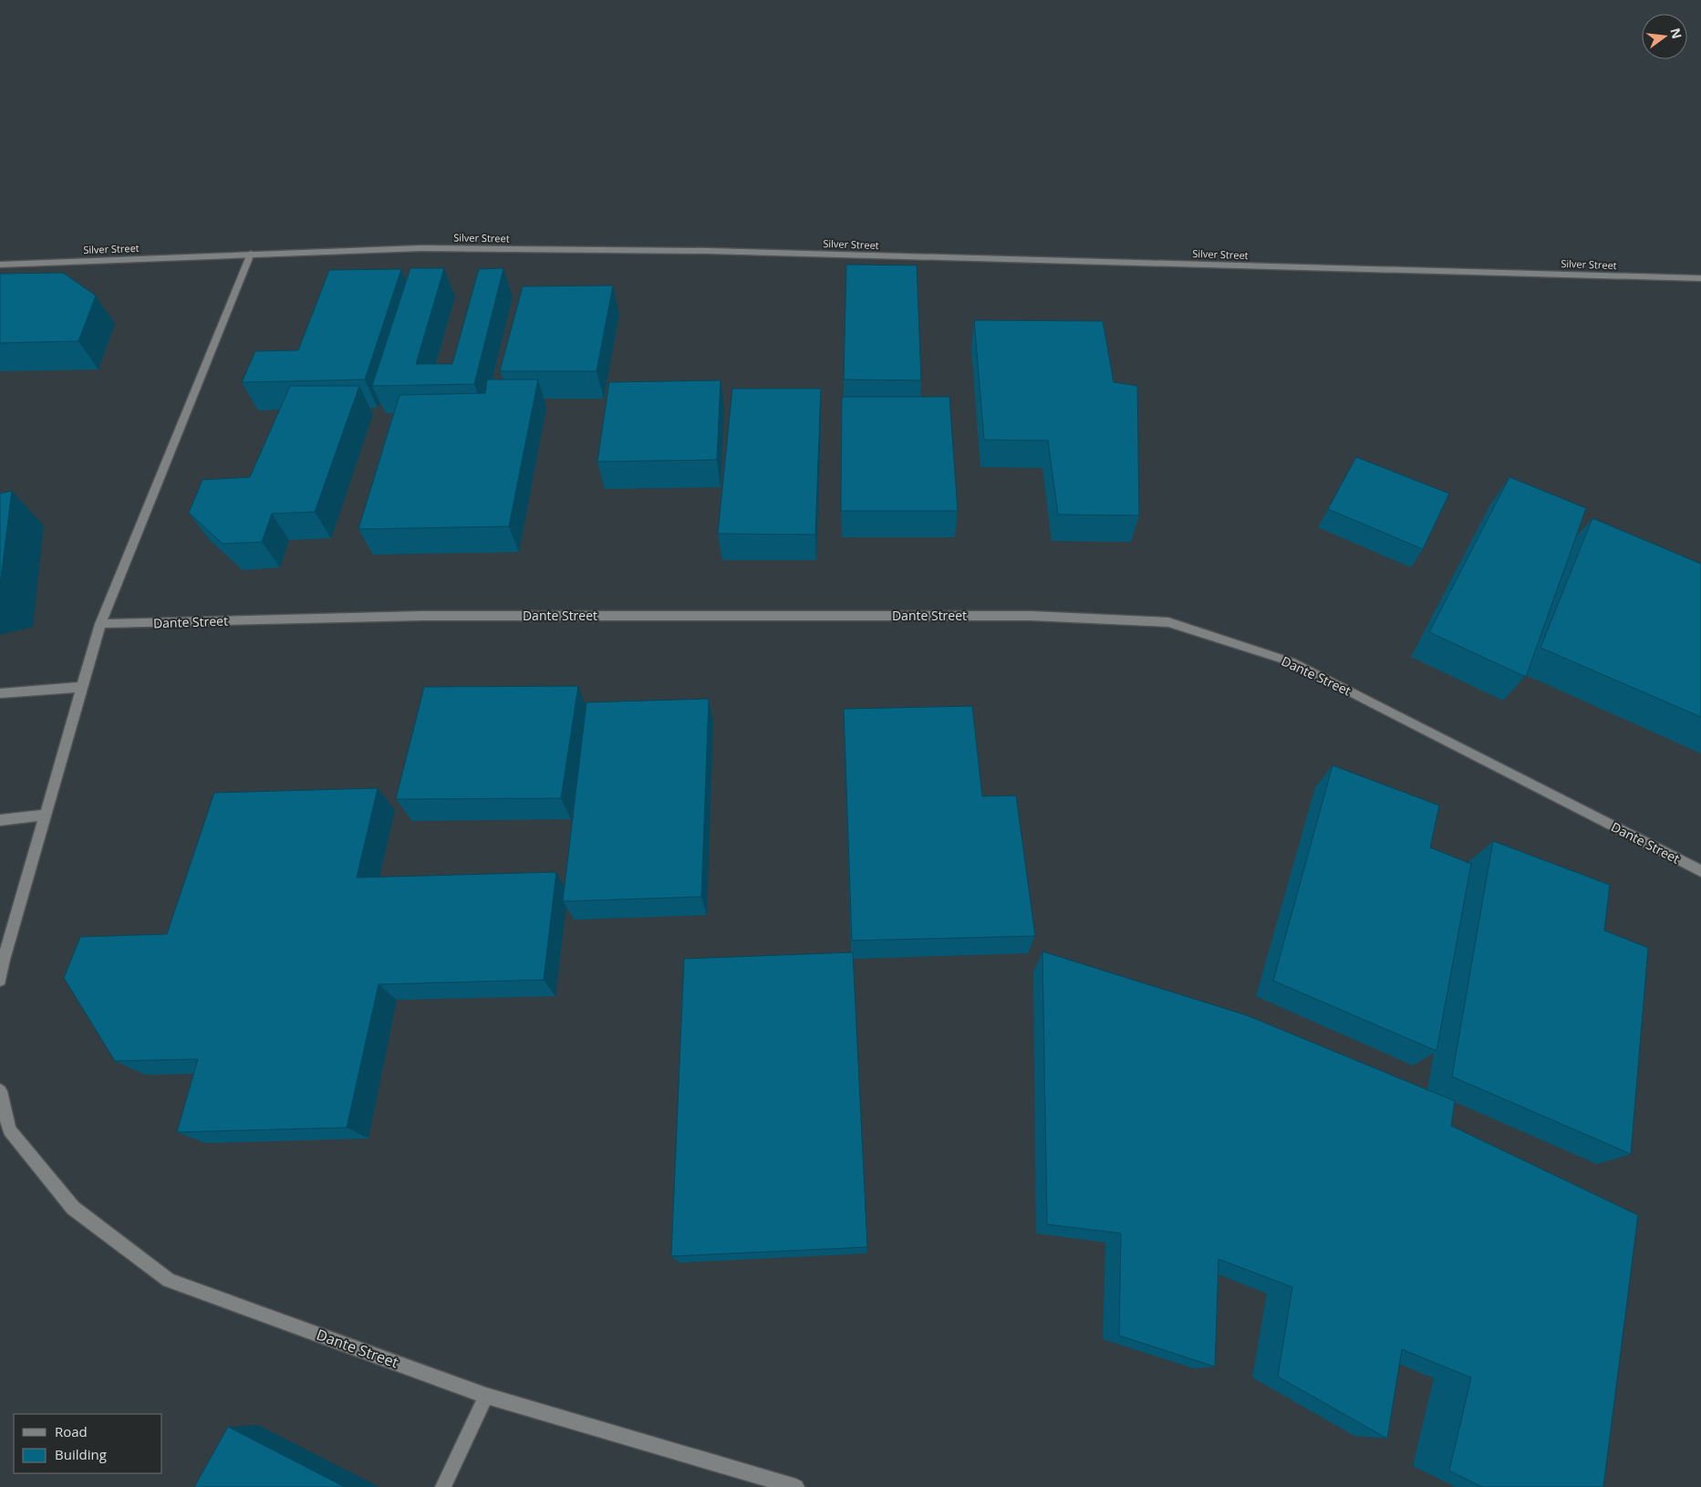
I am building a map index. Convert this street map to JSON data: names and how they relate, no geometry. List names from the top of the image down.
{
  "streets": {
    "street": ["Silver Street", "Dante Street"]
  },
  "legend": ["Road", "Building"],
  "north": "right"
}
